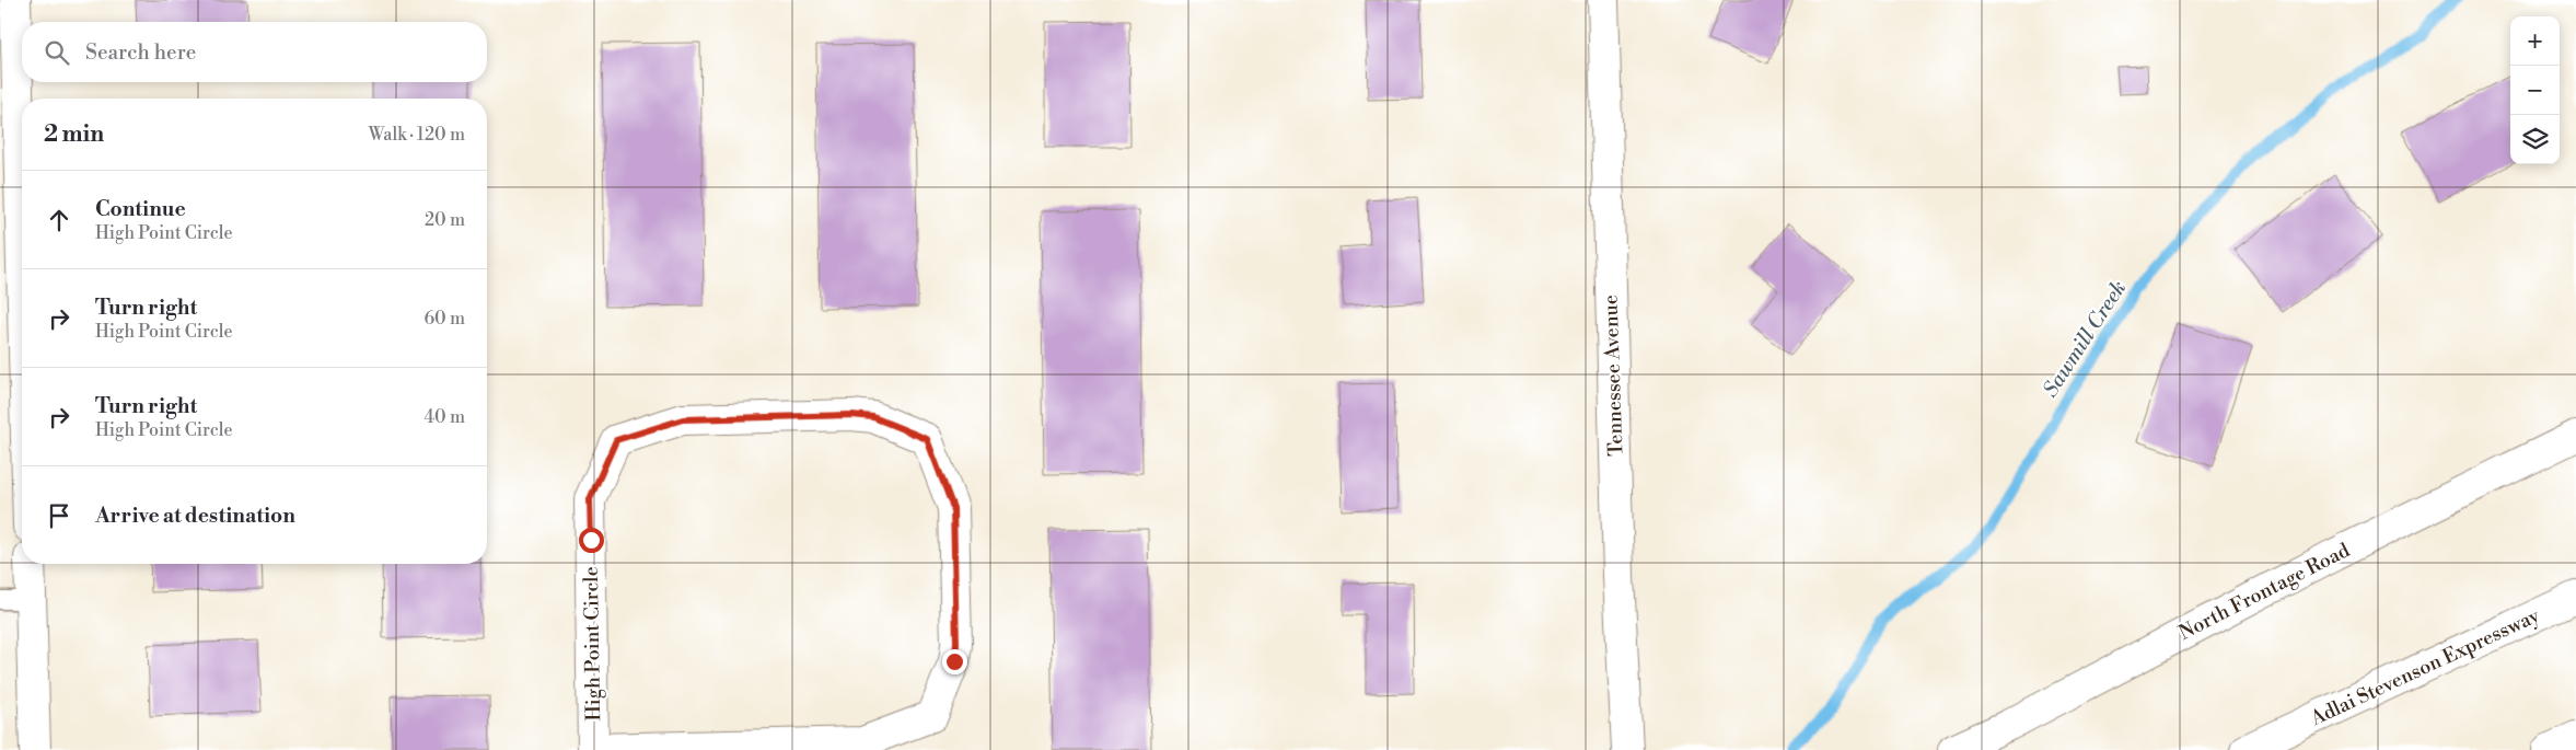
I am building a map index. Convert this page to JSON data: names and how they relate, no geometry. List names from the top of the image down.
{
  "streets": {
    "main road": [
      "Tennessee Avenue",
      "North Frontage Road",
      "High Point Circle",
      "Adlai Stevenson Expressway"
    ]
  },
  "water": ["Sawmill Creek"],
  "page": {
    "map_buttons": ["+", "−"],
    "search": "Search here",
    "heading": ["2 min", "Walk · 120 m"],
    "list": [
      ["Continue", "High Point Circle", "20 m"],
      ["Turn right", "High Point Circle", "60 m"],
      ["Turn right", "High Point Circle", "40 m"],
      "Arrive at destination"
    ]
  }
}
